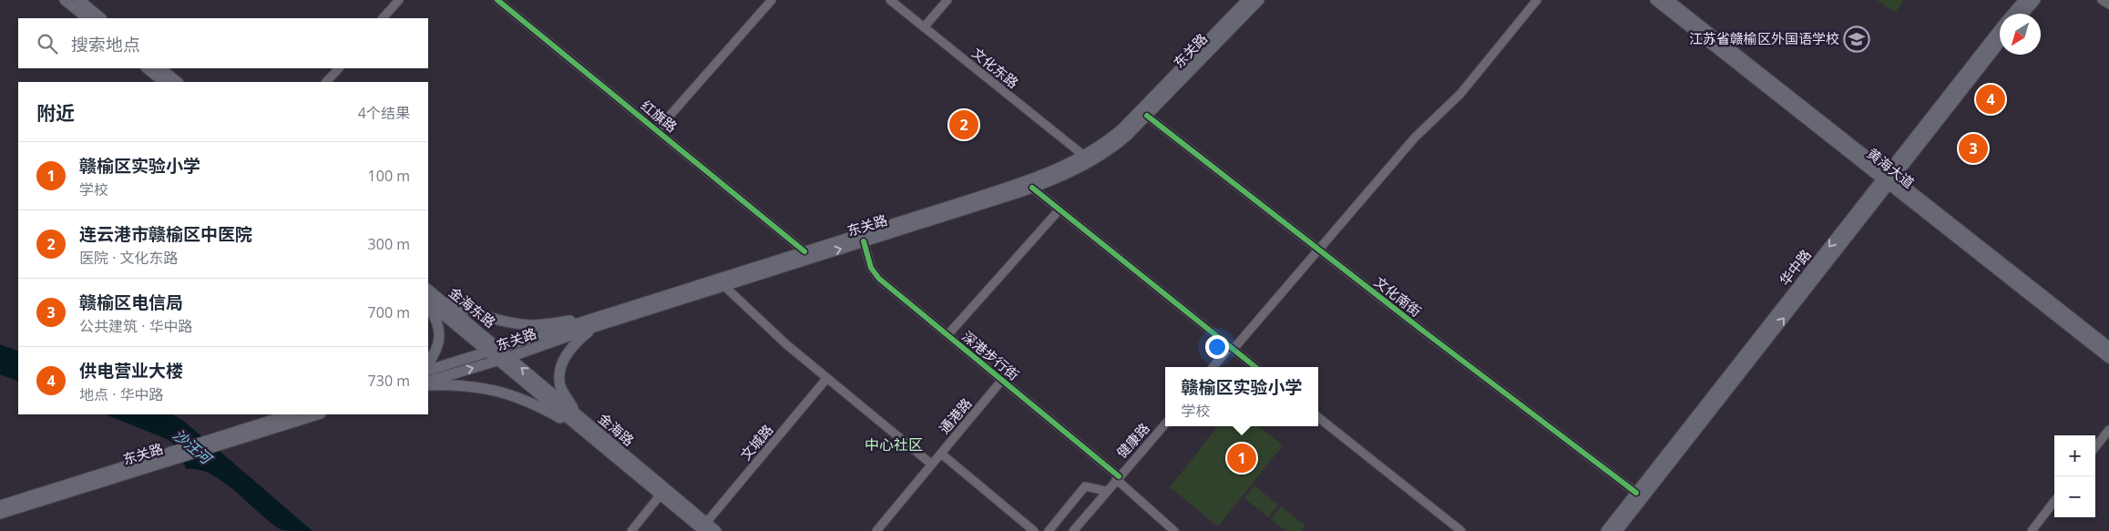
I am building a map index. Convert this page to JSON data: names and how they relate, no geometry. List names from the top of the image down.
{
  "streets": {
    "main road": [
      "东关路",
      "黄海大道",
      "华中路",
      "金海东路",
      "金海路"
    ],
    "street": [
      "文化东路",
      "红旗路",
      "文化南街",
      "深港步行街",
      "通港路",
      "健康路",
      "文城路"
    ]
  },
  "crossings": [
    ["东关路", "文化东路"],
    ["东关路", "红旗路"],
    ["东关路", "文化南街"],
    ["东关路", "金海东路"],
    ["东关路", "深港步行街"],
    ["东关路", "金海路"],
    ["黄海大道", "华中路"],
    ["华中路", "文化南街"],
    ["金海东路", "金海路"],
    ["深港步行街", "通港路"],
    ["深港步行街", "健康路"],
    ["金海路", "文城路"]
  ],
  "districts": ["中心社区"],
  "water": ["沙汪河"],
  "places": {
    "school or university": ["江苏省赣榆区外国语学校"]
  },
  "north": "bottom left",
  "page": {
    "search": "搜索地点",
    "heading": ["附近", "4个结果"],
    "pins": [
      "4",
      "2",
      "3",
      "1"
    ],
    "list": [
      {
        "mark": "1",
        "name": "赣榆区实验小学",
        "note": "学校",
        "value": "100 m"
      },
      {
        "mark": "2",
        "name": "连云港市赣榆区中医院",
        "note": "医院 · 文化东路",
        "value": "300 m"
      },
      {
        "mark": "3",
        "name": "赣榆区电信局",
        "note": "公共建筑 · 华中路",
        "value": "700 m"
      },
      {
        "mark": "4",
        "name": "供电营业大楼",
        "note": "地点 · 华中路",
        "value": "730 m"
      }
    ],
    "popup": ["赣榆区实验小学", "学校"],
    "map_buttons": ["+", "−"]
  }
}
